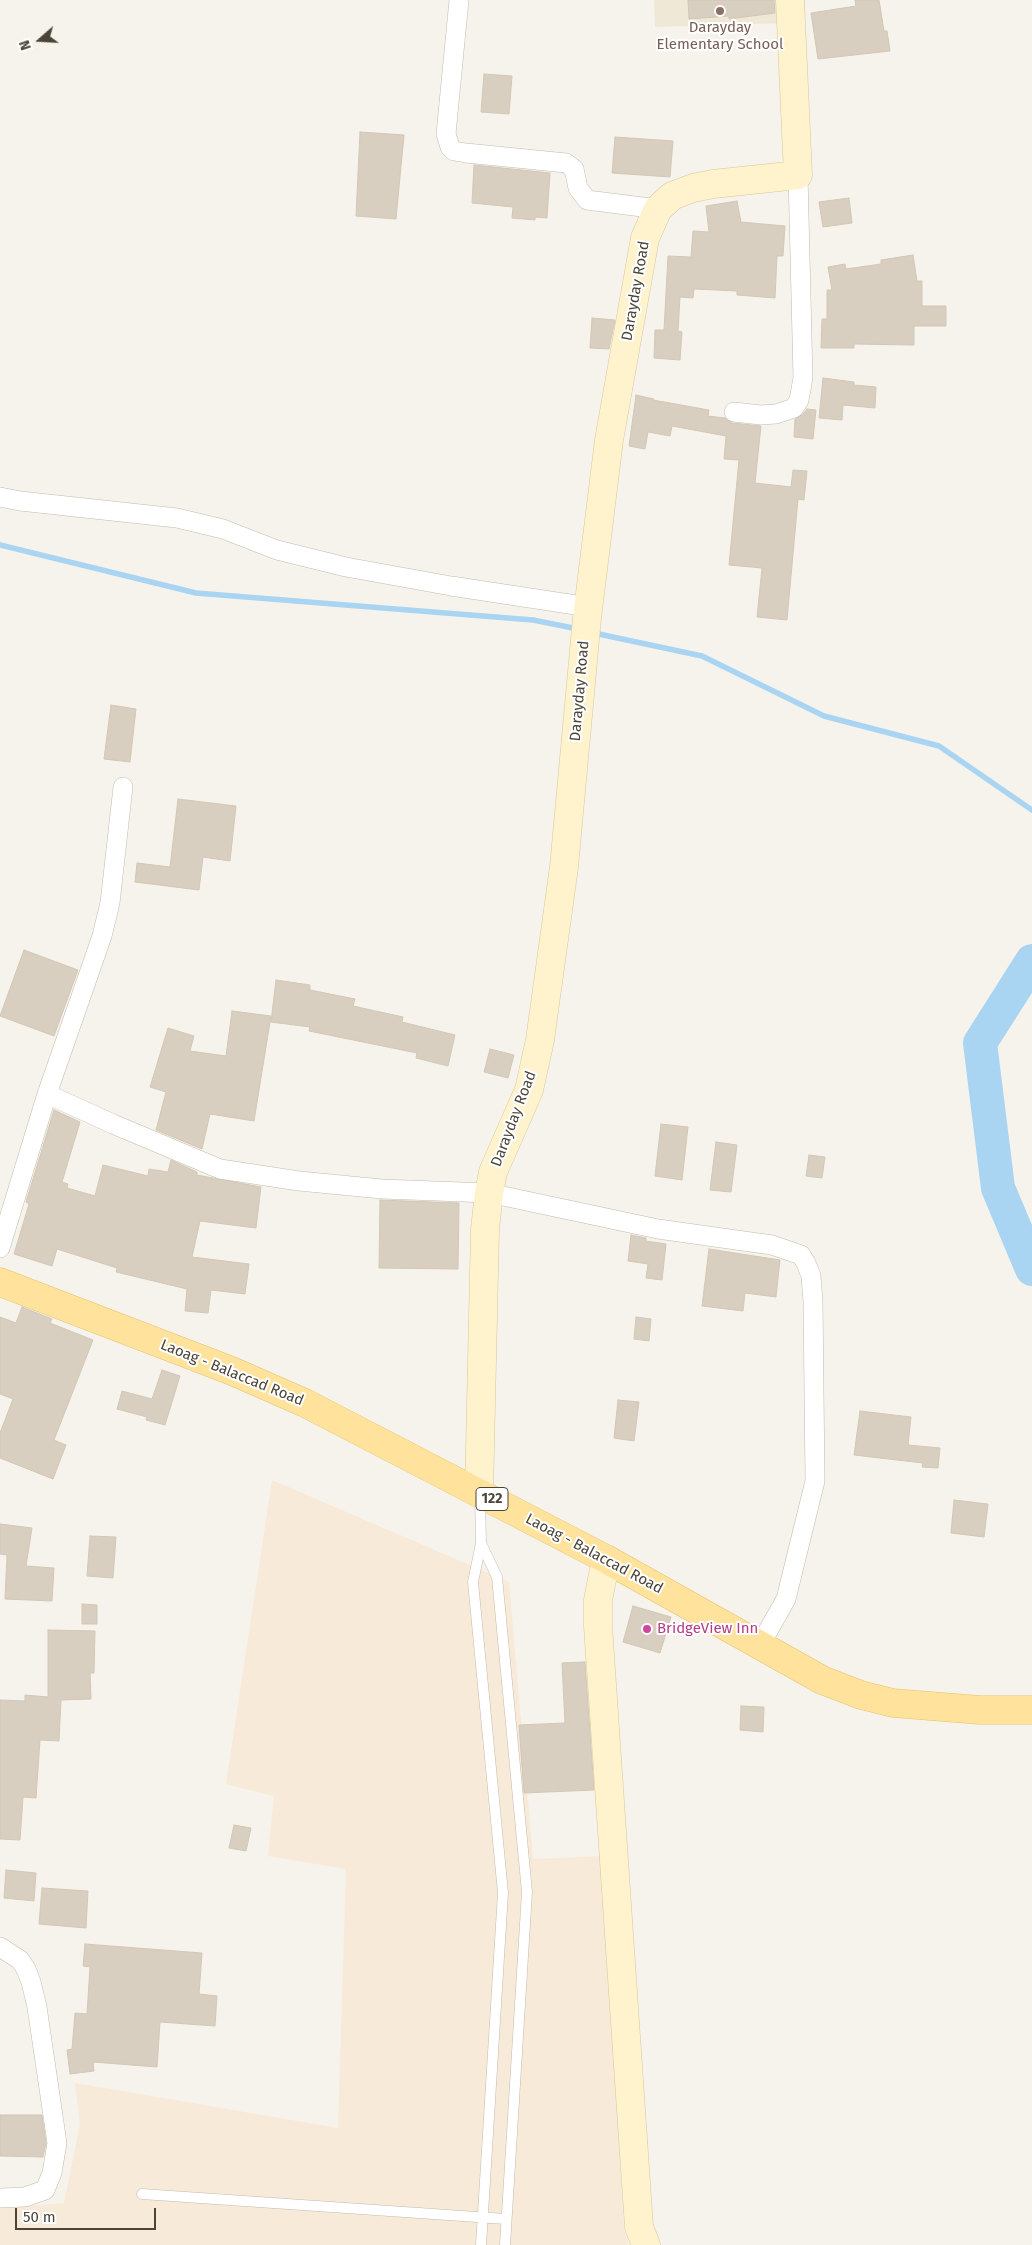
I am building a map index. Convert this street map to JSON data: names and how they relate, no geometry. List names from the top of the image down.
{
  "streets": {
    "main road": ["Laoag - Balaccad Road", "122"],
    "street": ["Darayday Road"]
  },
  "crossings": [
    ["Darayday Road", "Laoag - Balaccad Road"]
  ],
  "places": ["Darayday Elementary School", "BridgeView Inn"],
  "scale_bar": "50 m",
  "north": "left"
}
